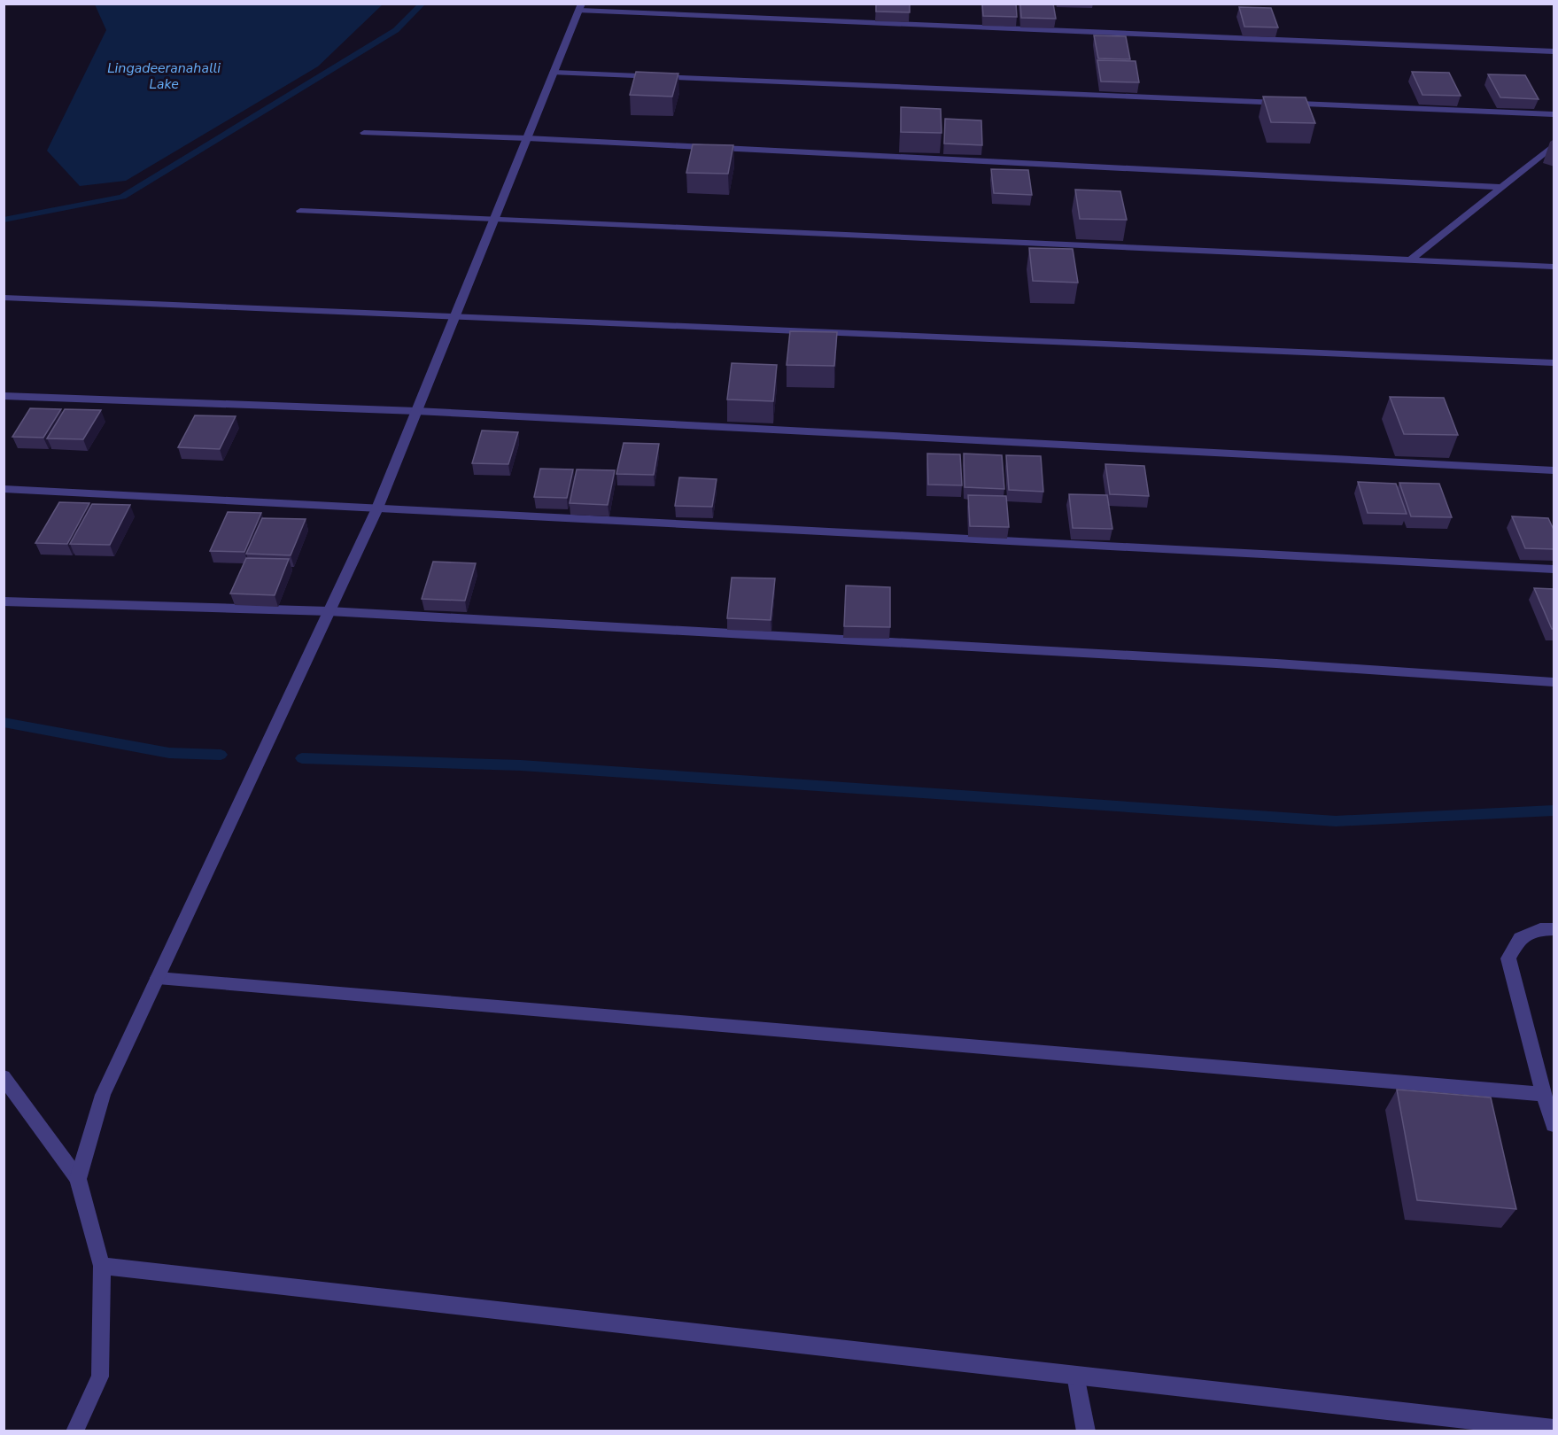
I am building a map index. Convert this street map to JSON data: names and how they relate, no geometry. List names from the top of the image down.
{
  "water": ["Lingadeeranahalli Lake"]
}
